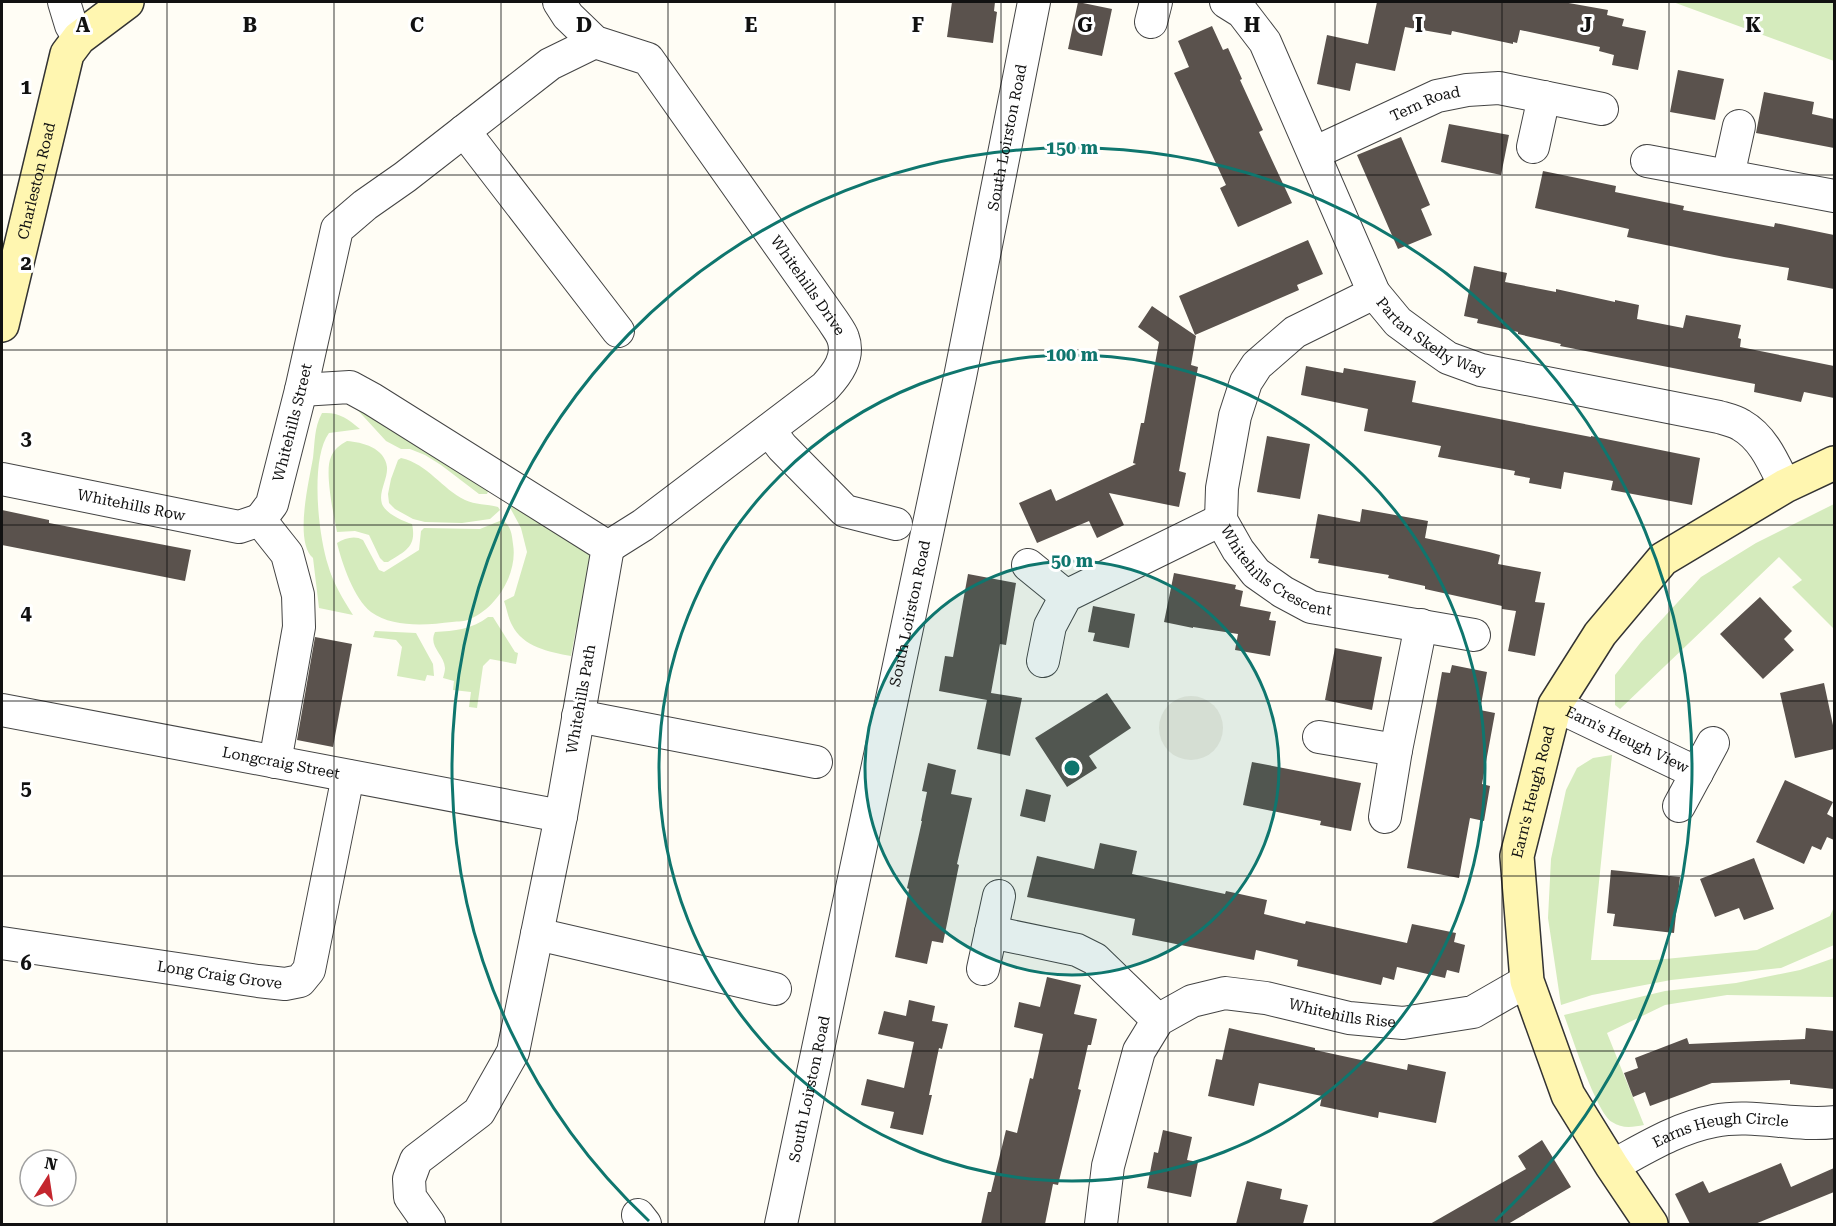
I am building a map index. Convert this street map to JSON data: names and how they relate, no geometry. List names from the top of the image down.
{
  "streets": {
    "street": [
      "Tern Road",
      "South Loirston Road",
      "Charleston Road",
      "Whitehills Drive",
      "Partan Skelly Way",
      "Whitehills Street",
      "Whitehills Row",
      "Whitehills Crescent",
      "Whitehills Path",
      "Earn's Heugh View",
      "Longcraig Street",
      "Earn's Heugh Road",
      "Long Craig Grove",
      "Whitehills Rise",
      "Earns Heugh Circle"
    ]
  },
  "crossings": [
    ["Tern Road", "Partan Skelly Way"],
    ["Whitehills Drive", "Whitehills Street"],
    ["Whitehills Drive", "Whitehills Path"],
    ["Partan Skelly Way", "Whitehills Crescent"],
    ["Partan Skelly Way", "Earn's Heugh Road"],
    ["Whitehills Street", "Whitehills Row"],
    ["Whitehills Path", "Longcraig Street"],
    ["Earn's Heugh View", "Earn's Heugh Road"],
    ["Longcraig Street", "Long Craig Grove"],
    ["Earn's Heugh Road", "Whitehills Rise"],
    ["Earn's Heugh Road", "Earns Heugh Circle"]
  ],
  "north": "top",
  "grid": {
    "columns": [
      "A",
      "B",
      "C",
      "D",
      "E",
      "F",
      "G",
      "H",
      "I",
      "J",
      "K"
    ],
    "rows": [
      "1",
      "2",
      "3",
      "4",
      "5",
      "6"
    ]
  },
  "rings": ["150 m", "100 m", "50 m"]
}
